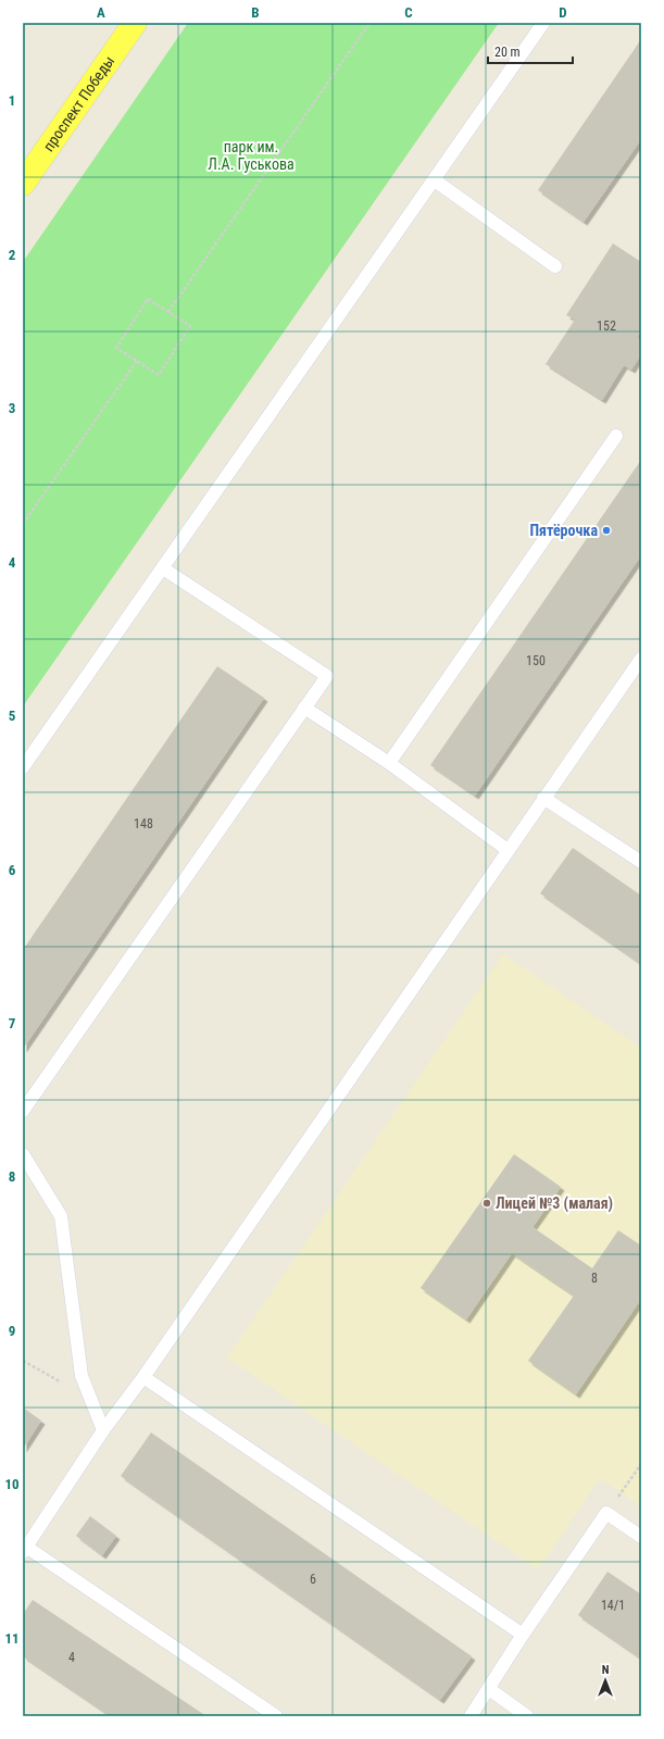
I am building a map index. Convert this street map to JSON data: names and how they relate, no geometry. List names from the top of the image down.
{
  "streets": {
    "main road": ["проспект Победы"]
  },
  "parks": ["парк им. Л.А. Гуськова"],
  "places": ["Пятёрочка", "Лицей №3 (малая)"],
  "house_numbers": [
    "152",
    "150",
    "148",
    "8",
    "6",
    "14/1",
    "4"
  ],
  "scale_bar": "20 m",
  "north": "top",
  "grid": {
    "columns": [
      "A",
      "B",
      "C",
      "D"
    ],
    "rows": [
      "1",
      "2",
      "3",
      "4",
      "5",
      "6",
      "7",
      "8",
      "9",
      "10",
      "11"
    ]
  }
}
